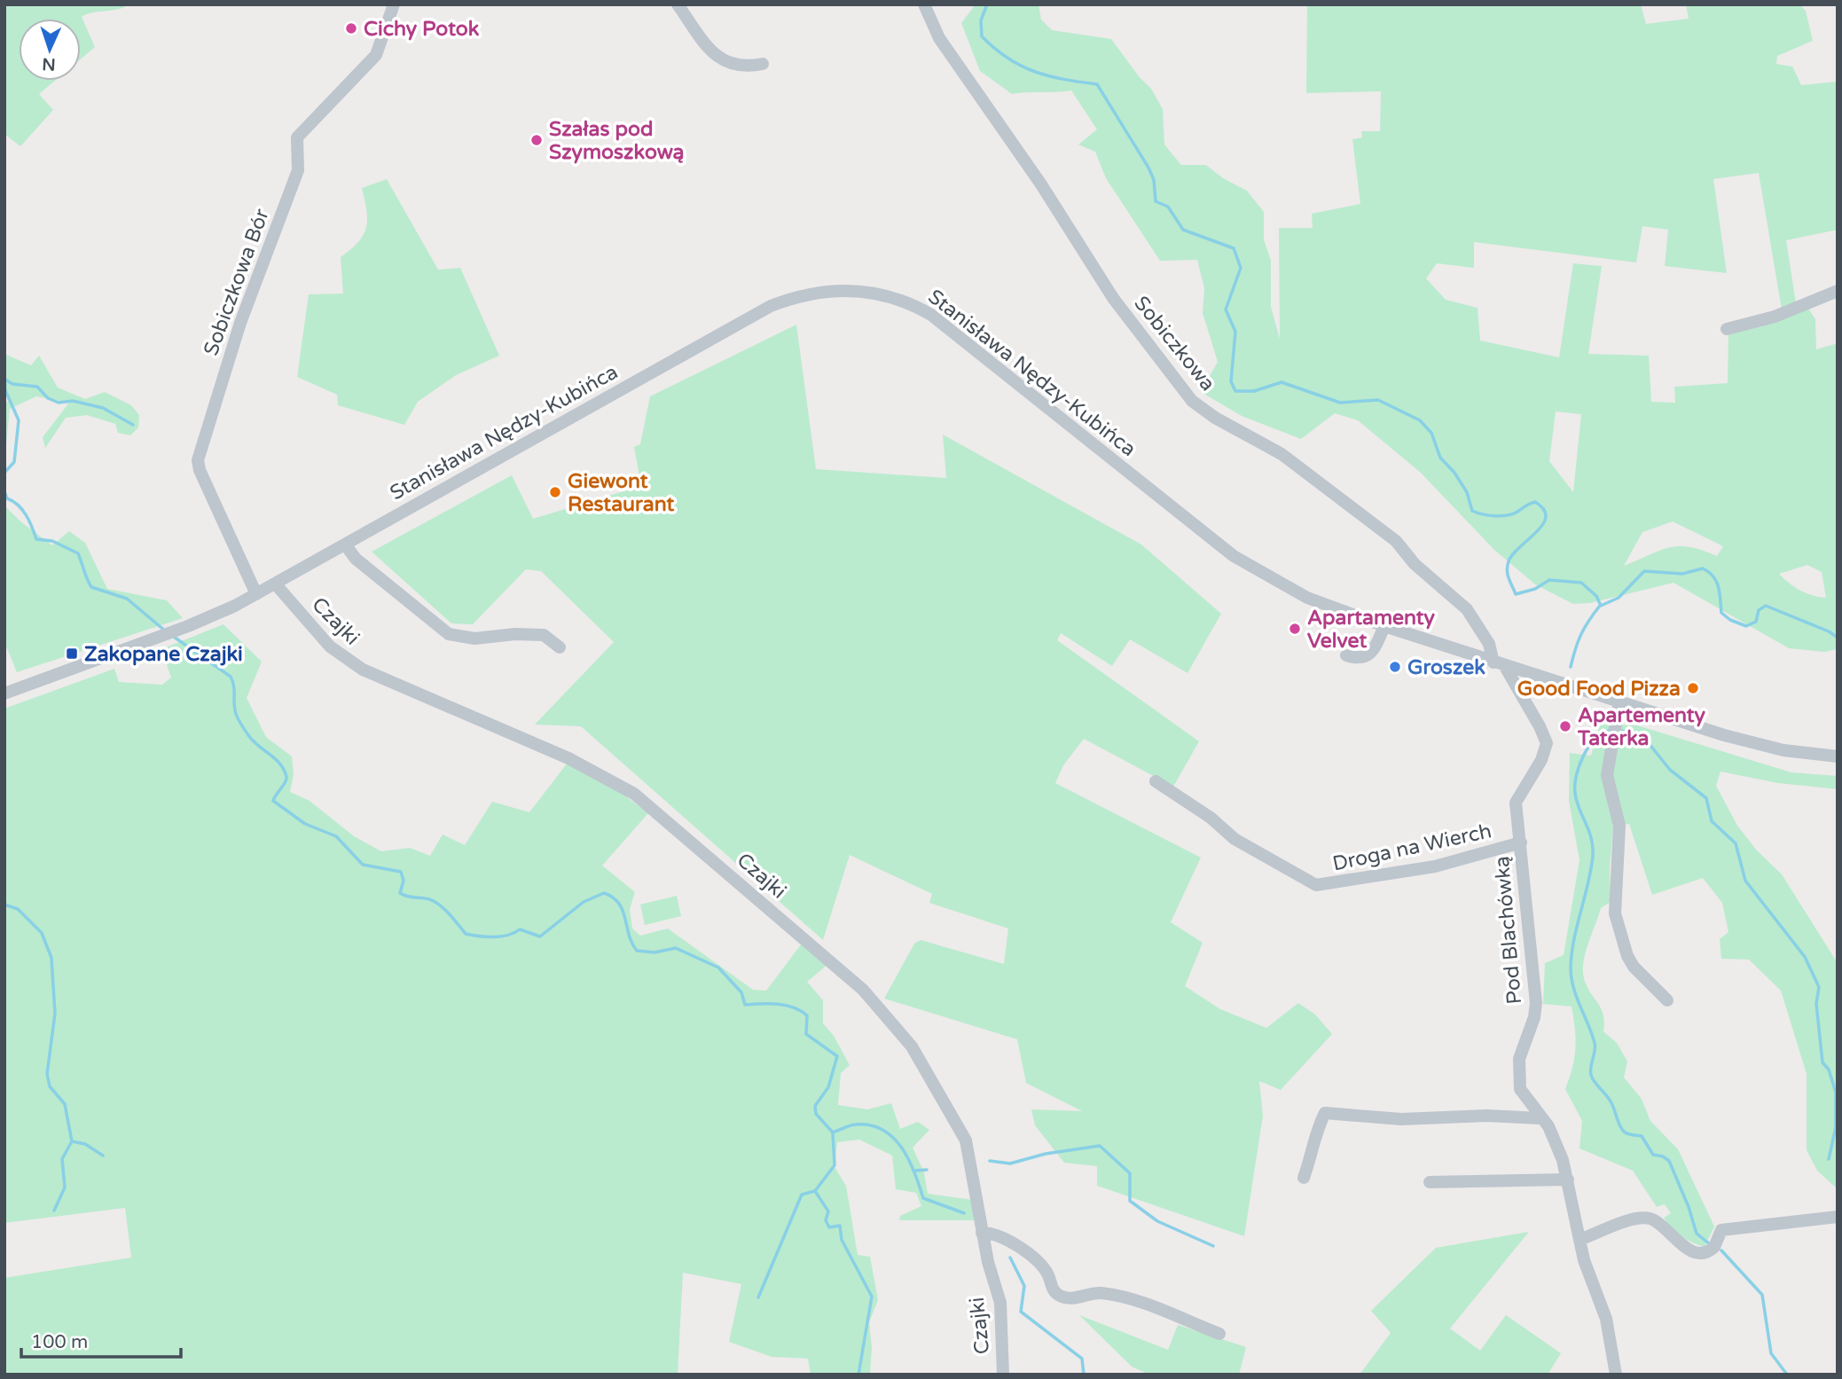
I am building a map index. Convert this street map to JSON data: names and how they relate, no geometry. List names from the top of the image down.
{
  "streets": {
    "street": [
      "Sobiczkowa Bór",
      "Sobiczkowa",
      "Stanisława Nędzy-Kubińca",
      "Czajki",
      "Droga na Wierch",
      "Pod Blachówką"
    ]
  },
  "crossings": [
    ["Sobiczkowa Bór", "Stanisława Nędzy-Kubińca"],
    ["Sobiczkowa", "Stanisława Nędzy-Kubińca"],
    ["Sobiczkowa", "Pod Blachówką"],
    ["Stanisława Nędzy-Kubińca", "Czajki"],
    ["Stanisława Nędzy-Kubińca", "Pod Blachówką"],
    ["Droga na Wierch", "Pod Blachówką"]
  ],
  "places": {
    "other": [
      "Cichy Potok",
      "Szałas pod Szymoszkową",
      "Giewont Restaurant",
      "Apartamenty Velvet",
      "Groszek",
      "Good Food Pizza",
      "Apartementy Taterka"
    ],
    "transit": ["Zakopane Czajki"]
  },
  "scale_bar": "100 m",
  "north": "bottom"
}
